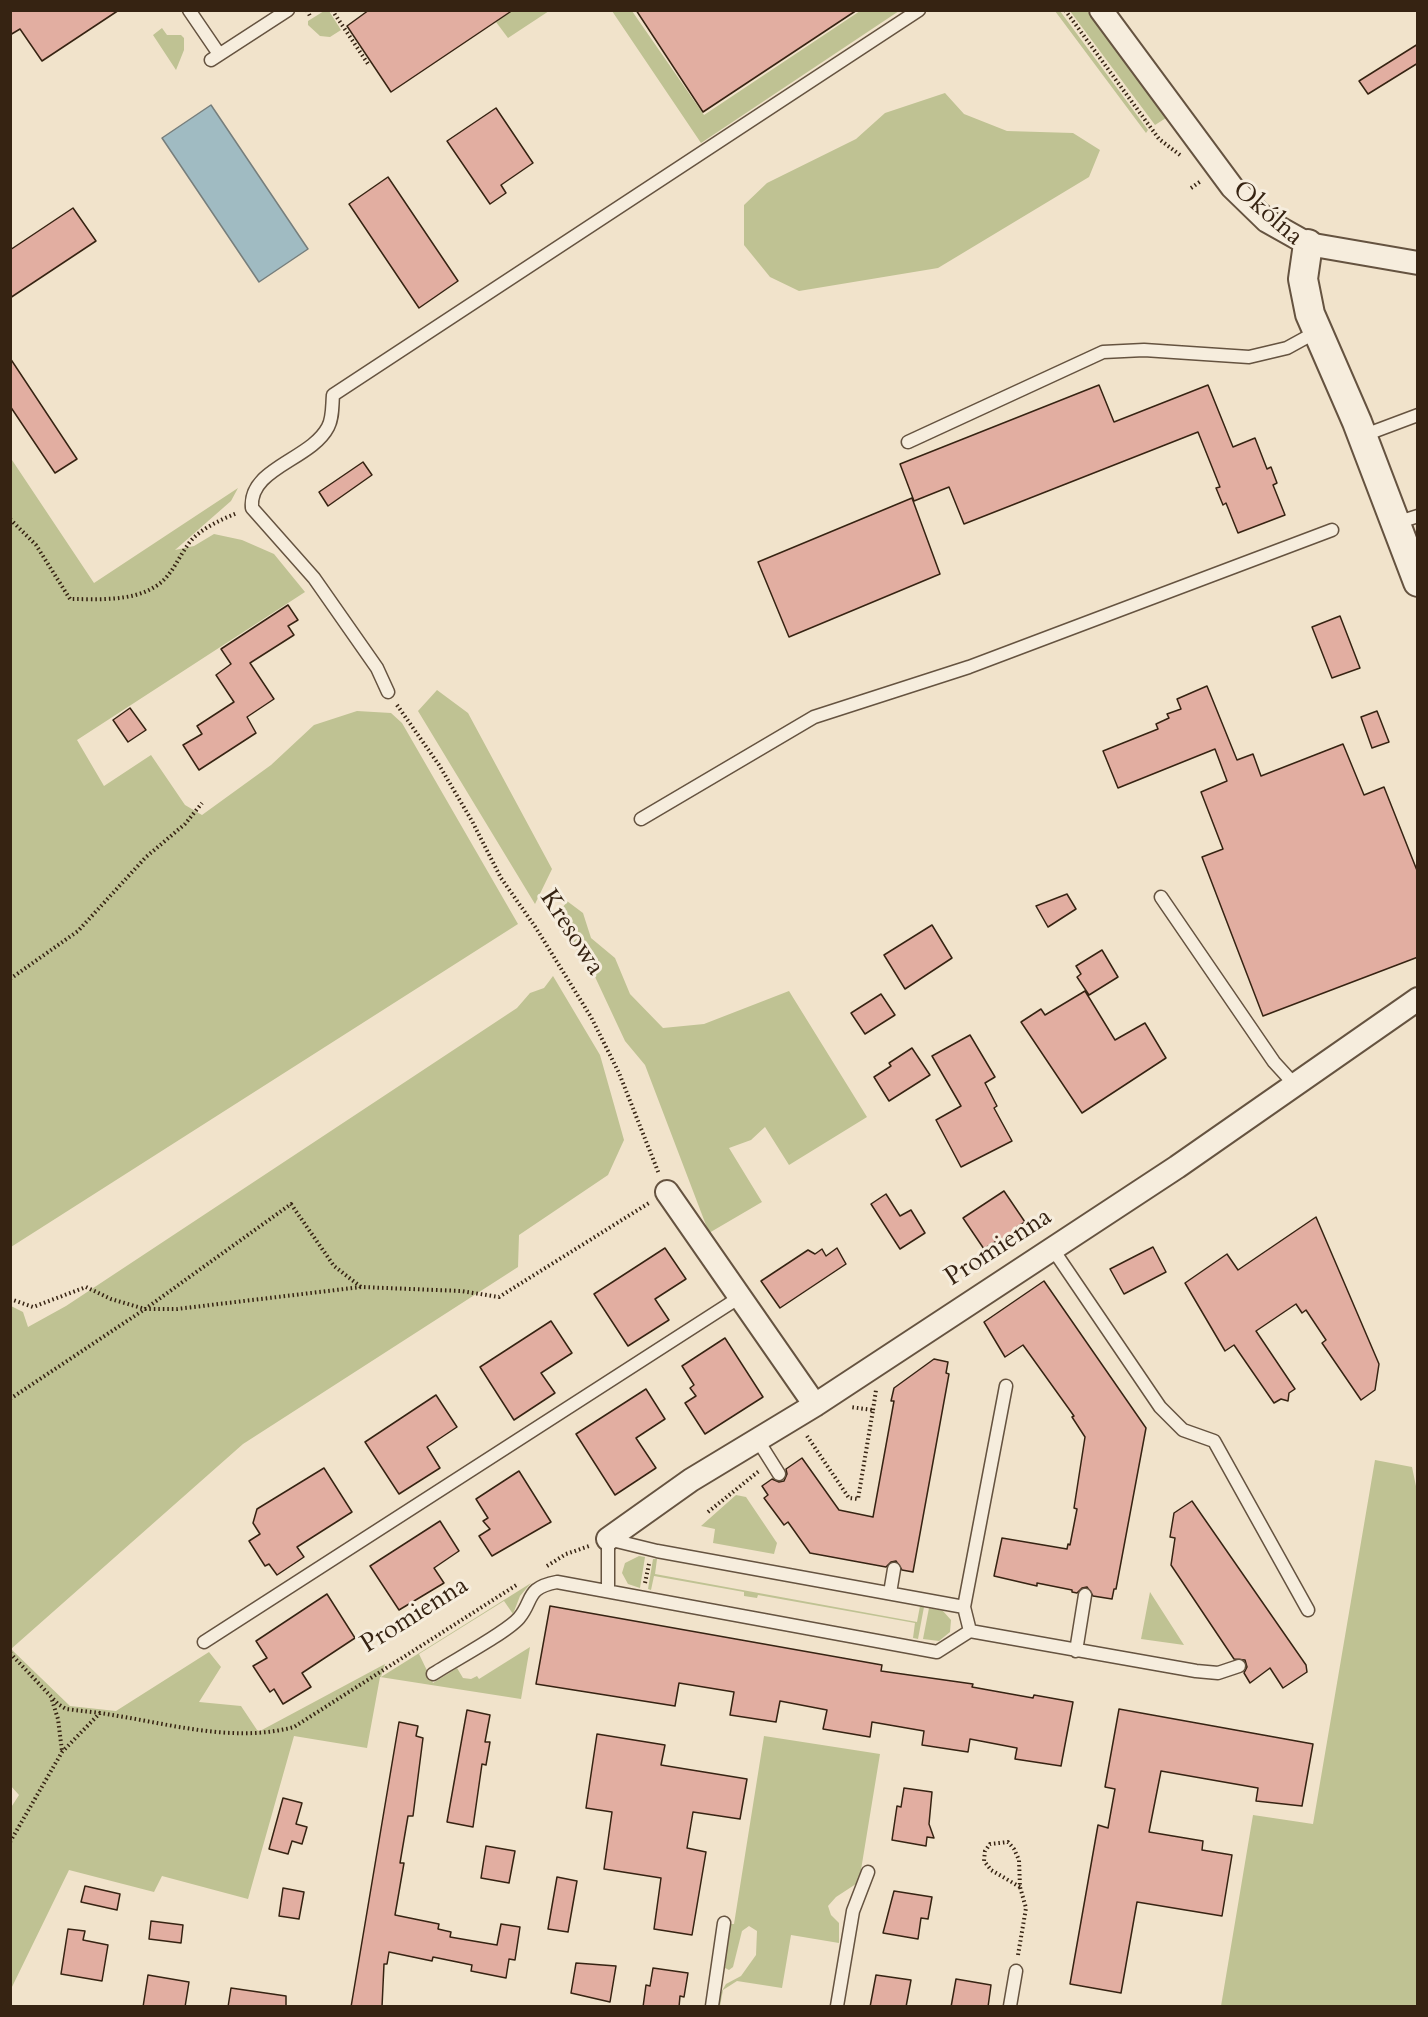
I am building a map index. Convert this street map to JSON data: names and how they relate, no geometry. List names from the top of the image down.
{
  "streets": {
    "street": ["Okólna", "Promienna"],
    "path": ["Kresowa"]
  }
}
